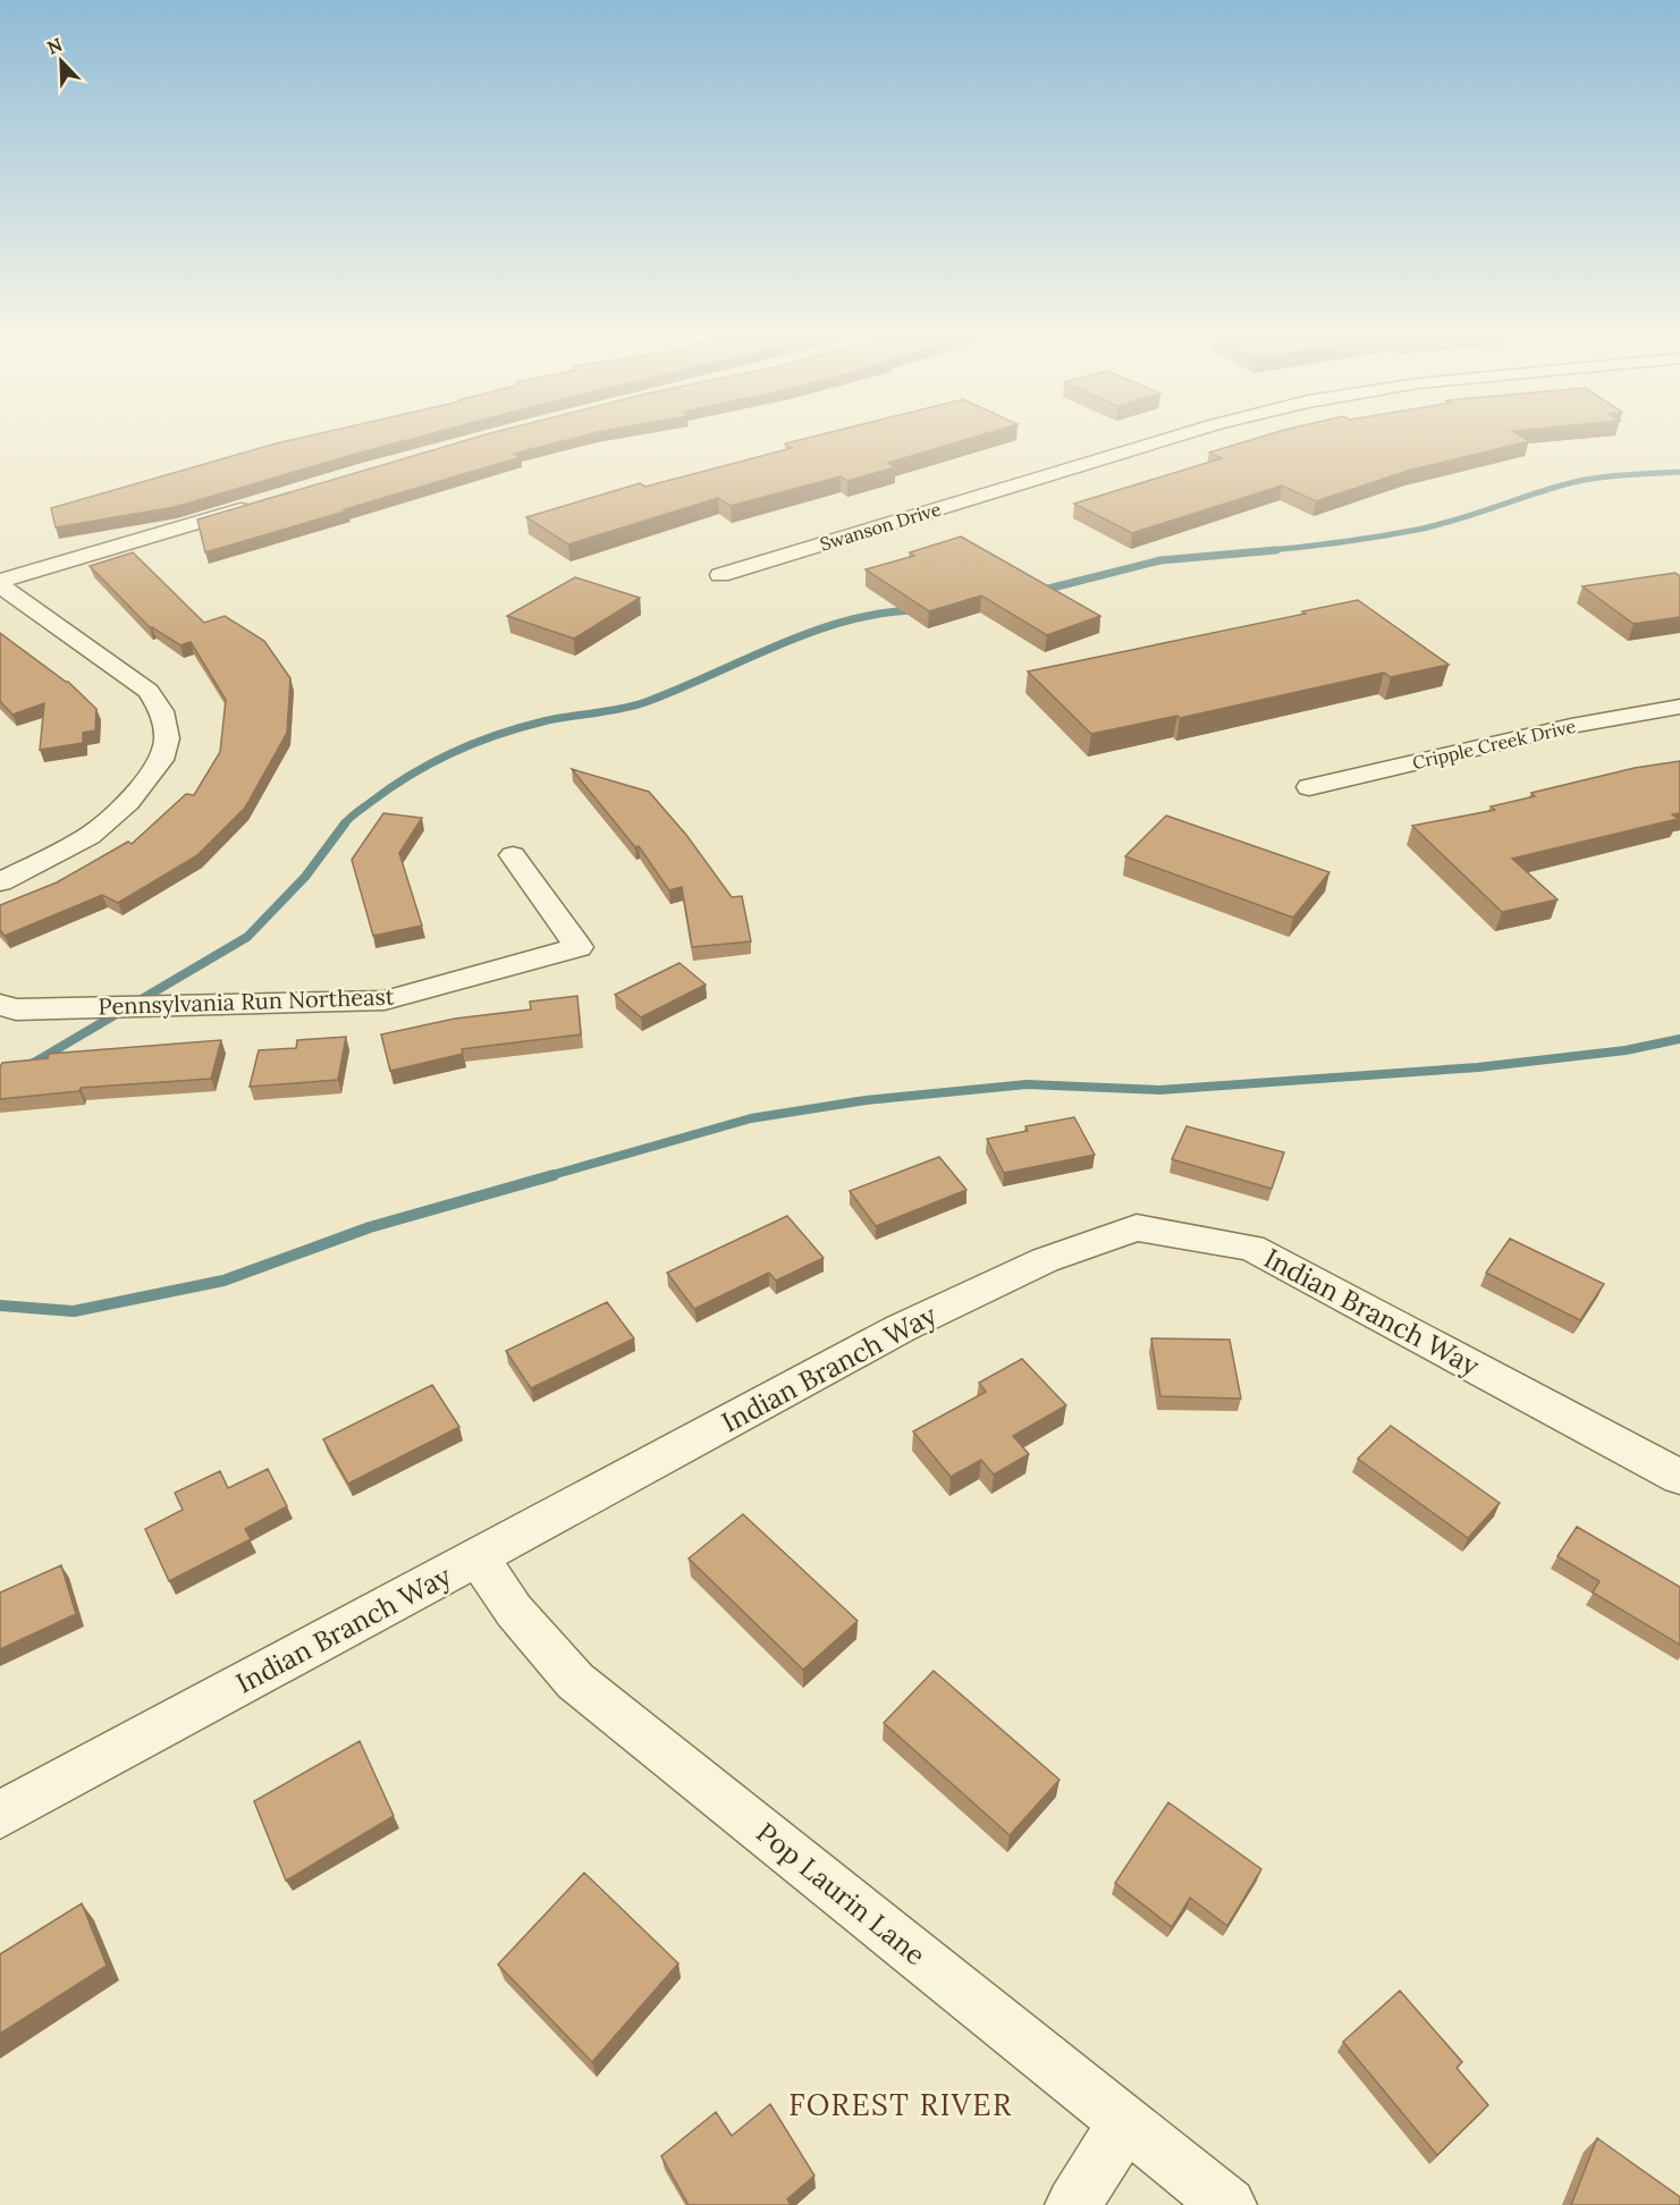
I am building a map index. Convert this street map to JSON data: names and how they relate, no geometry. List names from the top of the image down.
{
  "streets": {
    "street": [
      "Swanson Drive",
      "Cripple Creek Drive",
      "Pennsylvania Run Northeast",
      "Indian Branch Way",
      "Pop Laurin Lane"
    ]
  },
  "crossings": [
    ["Indian Branch Way", "Pop Laurin Lane"]
  ],
  "districts": ["FOREST RIVER"],
  "north": "top left"
}
